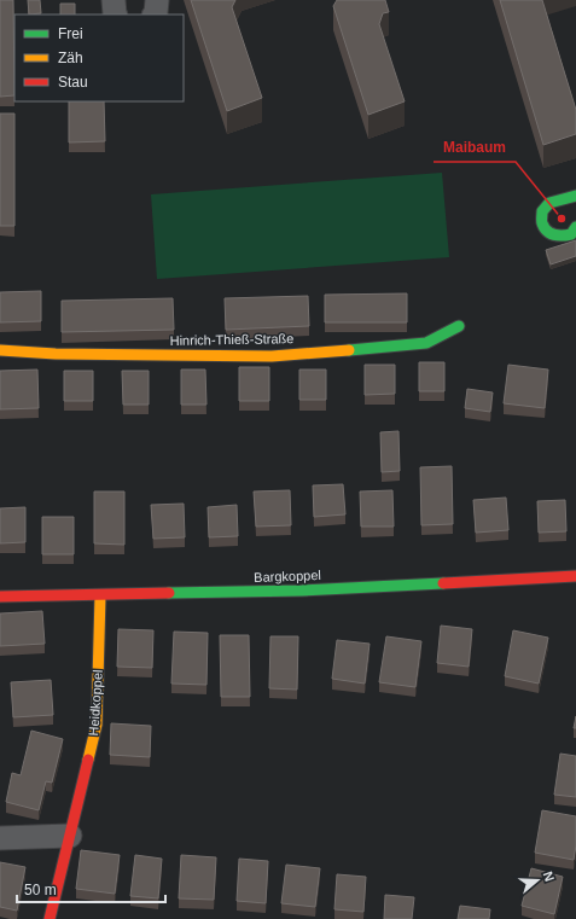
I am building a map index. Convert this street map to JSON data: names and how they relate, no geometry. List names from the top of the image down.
{
  "streets": {
    "street": ["Hinrich-Thieß-Straße", "Bargkoppel", "Heidkoppel"]
  },
  "crossings": [
    ["Bargkoppel", "Heidkoppel"]
  ],
  "places": ["Maibaum"],
  "legend": ["Frei", "Zäh", "Stau"],
  "scale_bar": "50 m",
  "north": "right"
}
